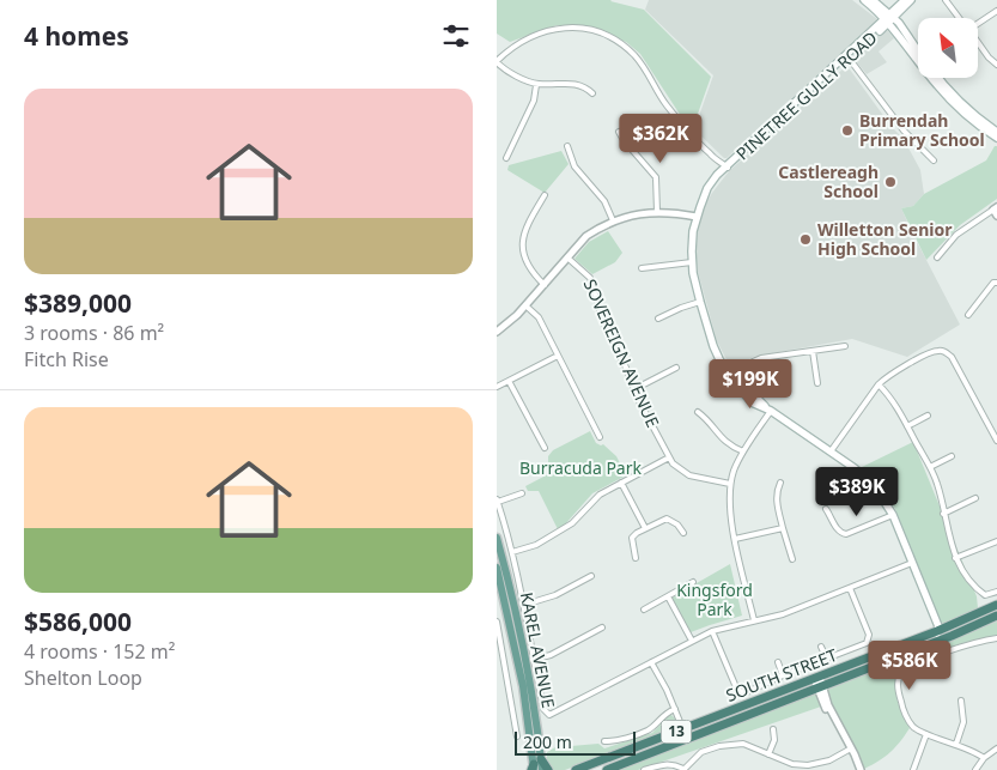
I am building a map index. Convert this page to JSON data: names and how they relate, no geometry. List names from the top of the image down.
{
  "streets": {
    "highway": ["SOUTH STREET", "13"],
    "main road": ["PINETREE GULLY ROAD", "KAREL AVENUE"],
    "street": ["SOVEREIGN AVENUE"]
  },
  "crossings": [
    ["PINETREE GULLY ROAD", "SOUTH STREET"]
  ],
  "parks": ["Burracuda Park", "Kingsford Park"],
  "places": ["Burrendah Primary School", "Castlereagh School", "Willetton Senior High School"],
  "scale_bar": "200 m",
  "north": "top left",
  "page": {
    "heading": "4 homes",
    "list": [
      {
        "name": "$389,000",
        "note": "3 rooms · 86 m² · Fitch Rise"
      },
      {
        "name": "$586,000",
        "note": "4 rooms · 152 m² · Shelton Loop"
      }
    ],
    "price": [
      "$362K",
      "$199K",
      "$389K",
      "$586K"
    ],
    "scale": "200 m"
  }
}
